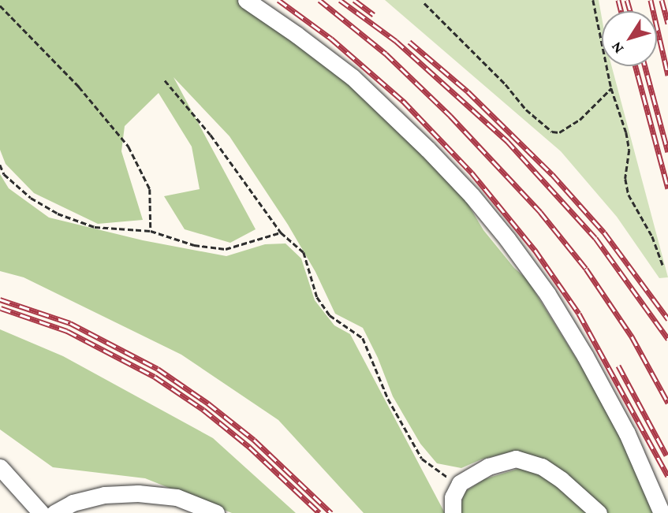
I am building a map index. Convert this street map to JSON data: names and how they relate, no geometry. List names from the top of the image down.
{
  "north": "bottom left"
}
